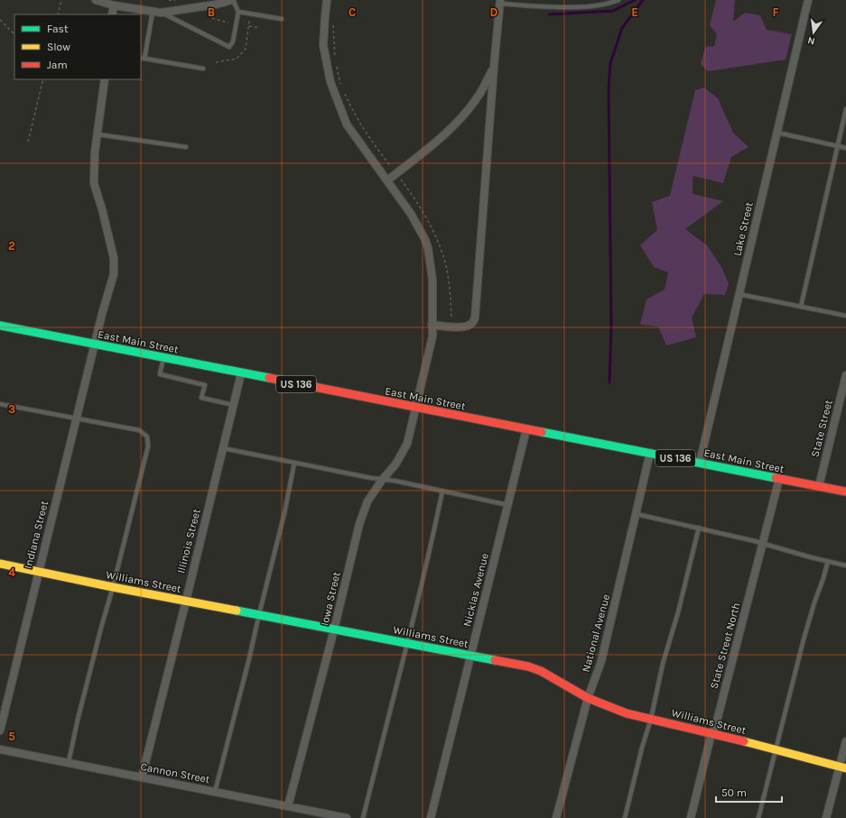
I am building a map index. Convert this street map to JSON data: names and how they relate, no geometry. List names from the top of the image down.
{
  "streets": {
    "street": [
      "Lake Street",
      "East Main Street",
      "US 136",
      "State Street",
      "Indiana Street",
      "Illinois Street",
      "Williams Street",
      "Nicklas Avenue",
      "Iowa Street",
      "National Avenue",
      "State Street North",
      "Cannon Street"
    ]
  },
  "crossings": [
    ["Lake Street", "East Main Street"],
    ["East Main Street", "State Street"],
    ["East Main Street", "Indiana Street"],
    ["East Main Street", "Illinois Street"],
    ["East Main Street", "Nicklas Avenue"],
    ["East Main Street", "Iowa Street"],
    ["East Main Street", "National Avenue"],
    ["East Main Street", "State Street North"],
    ["Indiana Street", "Williams Street"],
    ["Illinois Street", "Williams Street"],
    ["Illinois Street", "Cannon Street"],
    ["Williams Street", "Nicklas Avenue"],
    ["Williams Street", "Iowa Street"],
    ["Williams Street", "National Avenue"],
    ["Williams Street", "State Street North"],
    ["Iowa Street", "Cannon Street"]
  ],
  "legend": ["Fast", "Slow", "Jam"],
  "scale_bar": "50 m",
  "north": "bottom",
  "grid": {
    "columns": [
      "B",
      "C",
      "D",
      "E",
      "F"
    ],
    "rows": [
      "2",
      "3",
      "4",
      "5"
    ]
  }
}
